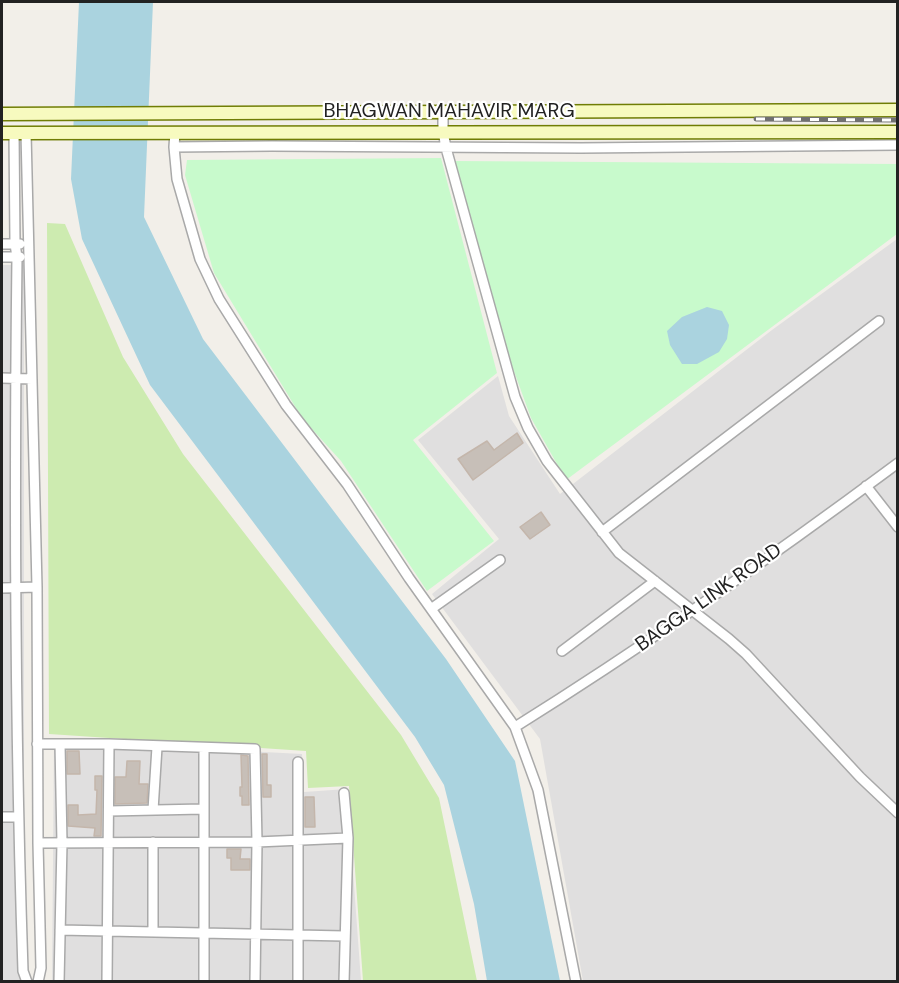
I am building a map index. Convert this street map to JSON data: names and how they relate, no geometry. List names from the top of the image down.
{
  "streets": {
    "main road": ["BHAGWAN MAHAVIR MARG"],
    "street": ["BAGGA LINK ROAD"]
  }
}
